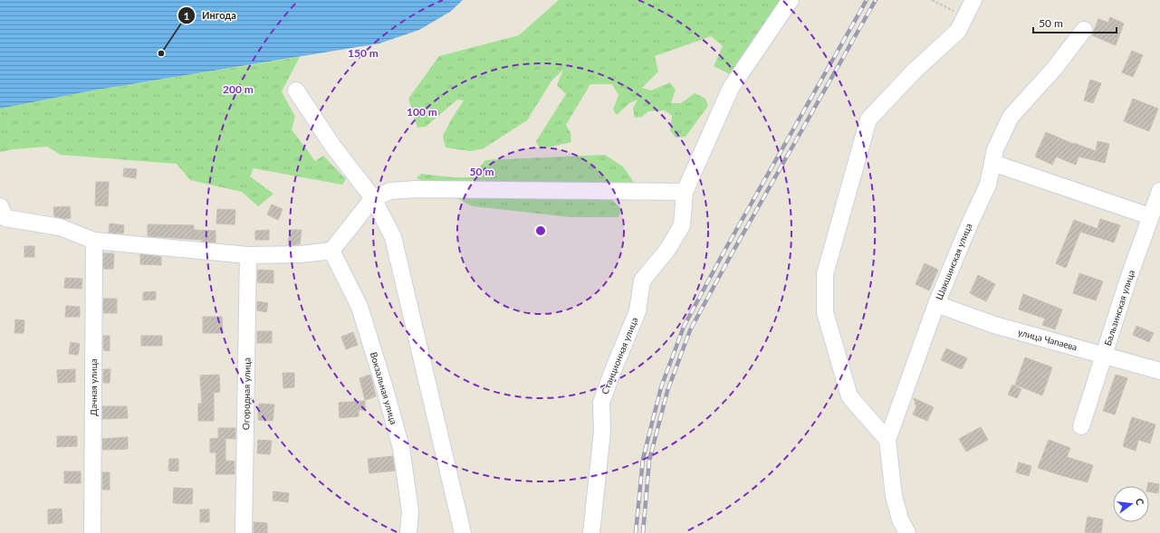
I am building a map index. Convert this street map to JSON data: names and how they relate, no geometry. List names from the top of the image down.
{
  "streets": {
    "street": [
      "Шакшинская улица",
      "Бальзинская улица",
      "улица Чапаева",
      "Станционная улица",
      "Дачная улица",
      "Вокзальная улица",
      "Огородная улица"
    ]
  },
  "crossings": [
    ["Шакшинская улица", "улица Чапаева"],
    ["Бальзинская улица", "улица Чапаева"]
  ],
  "places": ["Ингода"],
  "scale_bar": "50 m",
  "north": "right",
  "rings": [
    "150 m",
    "200 m",
    "100 m",
    "50 m"
  ]
}
